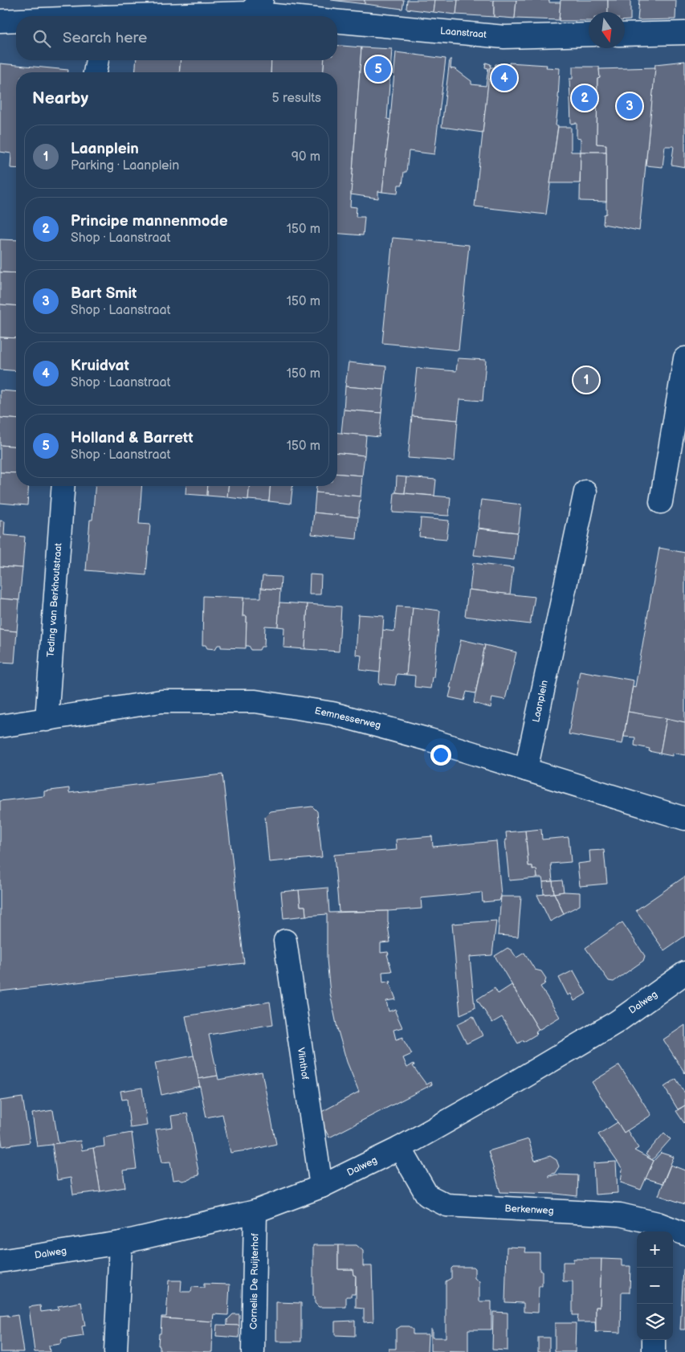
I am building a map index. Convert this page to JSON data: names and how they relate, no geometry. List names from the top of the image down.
{
  "streets": {
    "street": [
      "Laanstraat",
      "Teding van Berkhoutstraat",
      "Laanplein",
      "Eemnesserweg",
      "Dalweg",
      "Vlinthof",
      "Berkenweg",
      "Cornelis De Ruijterhof"
    ]
  },
  "crossings": [
    ["Teding van Berkhoutstraat", "Eemnesserweg"],
    ["Laanplein", "Eemnesserweg"],
    ["Dalweg", "Vlinthof"],
    ["Dalweg", "Berkenweg"],
    ["Dalweg", "Cornelis De Ruijterhof"]
  ],
  "north": "bottom",
  "page": {
    "search": "Search here",
    "pins": [
      "5",
      "4",
      "2",
      "3",
      "1"
    ],
    "heading": ["Nearby", "5 results"],
    "list": [
      {
        "mark": "1",
        "name": "Laanplein",
        "note": "Parking · Laanplein",
        "value": "90 m"
      },
      {
        "mark": "2",
        "name": "Principe mannenmode",
        "note": "Shop · Laanstraat",
        "value": "150 m"
      },
      {
        "mark": "3",
        "name": "Bart Smit",
        "note": "Shop · Laanstraat",
        "value": "150 m"
      },
      {
        "mark": "4",
        "name": "Kruidvat",
        "note": "Shop · Laanstraat",
        "value": "150 m"
      },
      {
        "mark": "5",
        "name": "Holland & Barrett",
        "note": "Shop · Laanstraat",
        "value": "150 m"
      }
    ],
    "map_buttons": ["+", "−"]
  }
}
